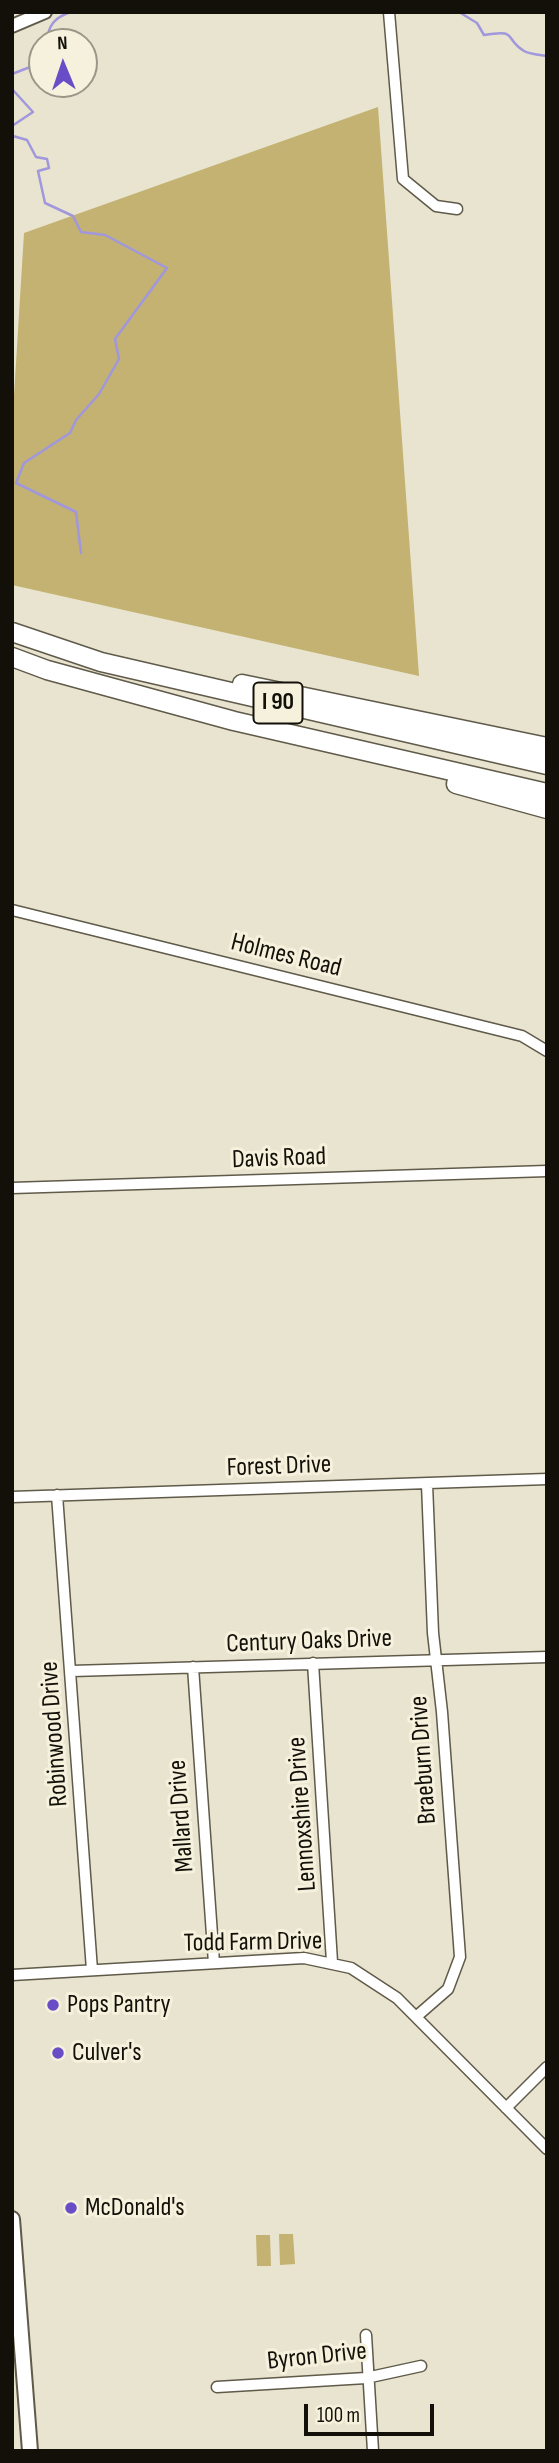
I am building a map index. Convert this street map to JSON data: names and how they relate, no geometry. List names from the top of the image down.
{
  "streets": {
    "highway": ["I 90"],
    "street": [
      "Holmes Road",
      "Davis Road",
      "Forest Drive",
      "Century Oaks Drive",
      "Robinwood Drive",
      "Braeburn Drive",
      "Lennoxshire Drive",
      "Mallard Drive",
      "Todd Farm Drive",
      "Byron Drive"
    ]
  },
  "crossings": [
    ["Forest Drive", "Robinwood Drive"],
    ["Forest Drive", "Braeburn Drive"],
    ["Century Oaks Drive", "Robinwood Drive"],
    ["Century Oaks Drive", "Braeburn Drive"],
    ["Century Oaks Drive", "Lennoxshire Drive"],
    ["Century Oaks Drive", "Mallard Drive"],
    ["Robinwood Drive", "Todd Farm Drive"],
    ["Braeburn Drive", "Todd Farm Drive"],
    ["Lennoxshire Drive", "Todd Farm Drive"],
    ["Mallard Drive", "Todd Farm Drive"]
  ],
  "places": ["Pops Pantry", "Culver's", "McDonald's"],
  "scale_bar": "100 m",
  "north": "top"
}
